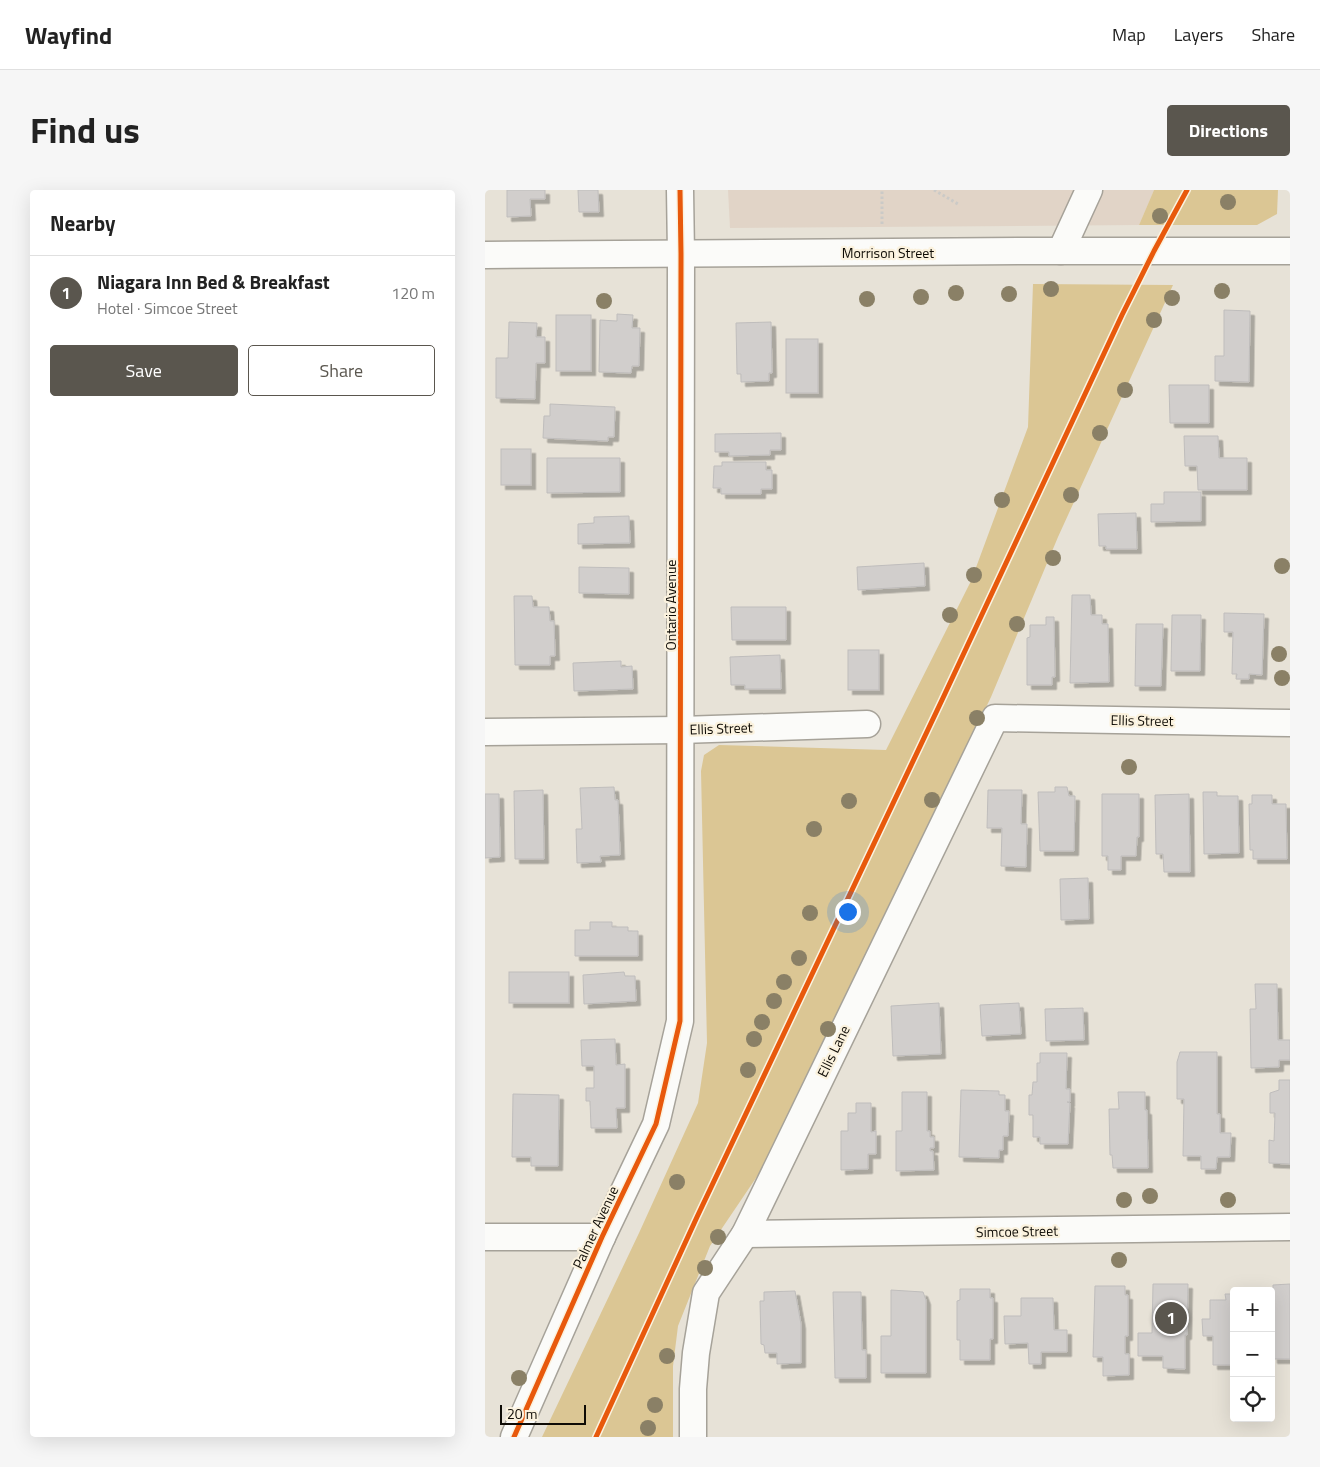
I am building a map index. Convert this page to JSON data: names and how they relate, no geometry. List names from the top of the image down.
{
  "streets": {
    "street": [
      "Morrison Street",
      "Ontario Avenue",
      "Ellis Street",
      "Ellis Lane",
      "Palmer Avenue",
      "Simcoe Street"
    ]
  },
  "crossings": [
    ["Morrison Street", "Ontario Avenue"],
    ["Ontario Avenue", "Ellis Street"],
    ["Ontario Avenue", "Palmer Avenue"],
    ["Ellis Street", "Ellis Lane"],
    ["Ellis Lane", "Simcoe Street"]
  ],
  "scale_bar": "20 m",
  "page": {
    "header": "Wayfind",
    "nav": ["Map", "Layers", "Share"],
    "title": "Find us",
    "buttons": [
      "Directions",
      ["Save", "Share"]
    ],
    "heading": "Nearby",
    "list": [
      {
        "mark": "1",
        "name": "Niagara Inn Bed & Breakfast",
        "note": "Hotel · Simcoe Street",
        "value": "120 m"
      }
    ],
    "map_buttons": ["+", "−"],
    "pins": "1",
    "scale": "20 m"
  }
}
